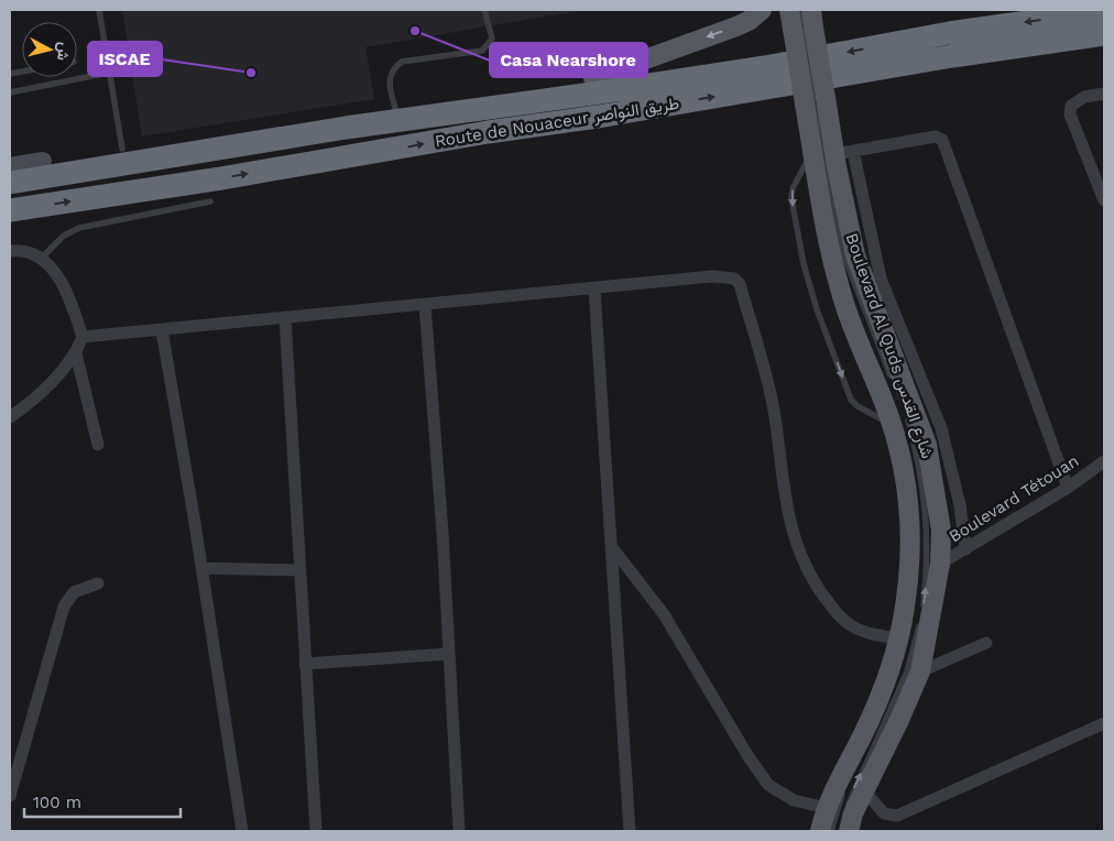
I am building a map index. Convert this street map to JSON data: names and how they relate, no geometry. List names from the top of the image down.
{
  "streets": {
    "highway": ["Route de Nouaceur طريق النواصر"],
    "main road": ["Boulevard Al Quds شارع القدس"],
    "street": ["Boulevard Tétouan"]
  },
  "crossings": [
    ["Boulevard Al Quds شارع القدس", "Boulevard Tétouan"]
  ],
  "places": ["Casa Nearshore", "ISCAE"],
  "scale_bar": "100 m",
  "north": "right"
}
